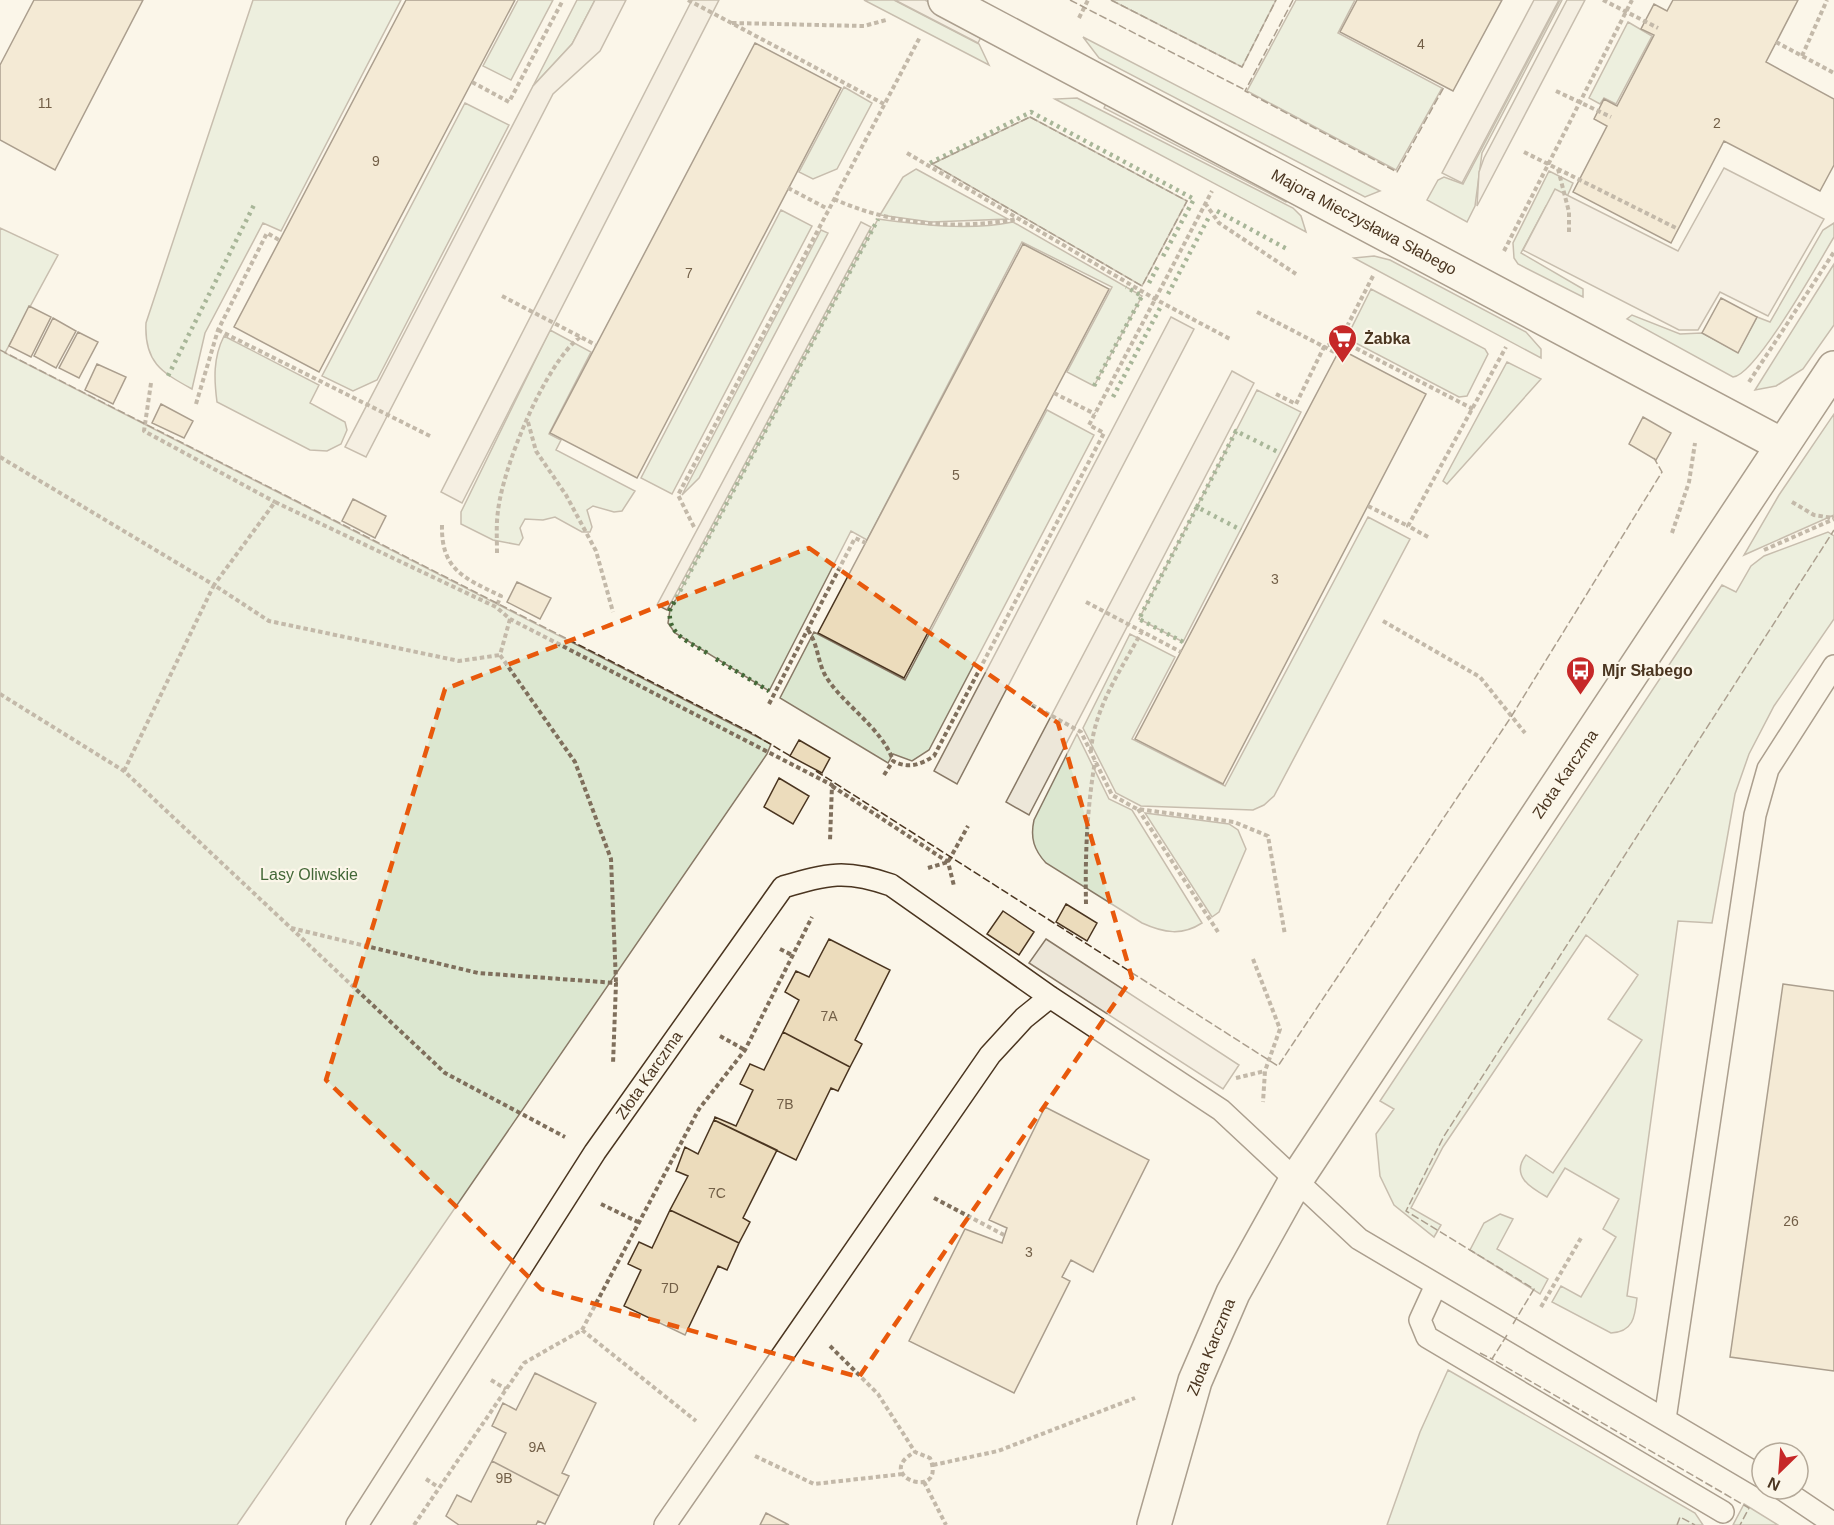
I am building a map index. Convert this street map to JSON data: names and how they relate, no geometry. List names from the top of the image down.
{
  "streets": {
    "street": ["Majora Mieczysława Słabego", "Złota Karczma"]
  },
  "crossings": [
    ["Majora Mieczysława Słabego", "Złota Karczma"]
  ],
  "parks": ["Lasy Oliwskie"],
  "places": {
    "supermarket": ["Żabka"],
    "bus stop": ["Mjr Słabego"]
  },
  "house_numbers": [
    "4",
    "11",
    "2",
    "9",
    "7",
    "5",
    "3",
    "7A",
    "7B",
    "7C",
    "26",
    "3",
    "7D",
    "9A",
    "9B"
  ],
  "north": "bottom left"
}
